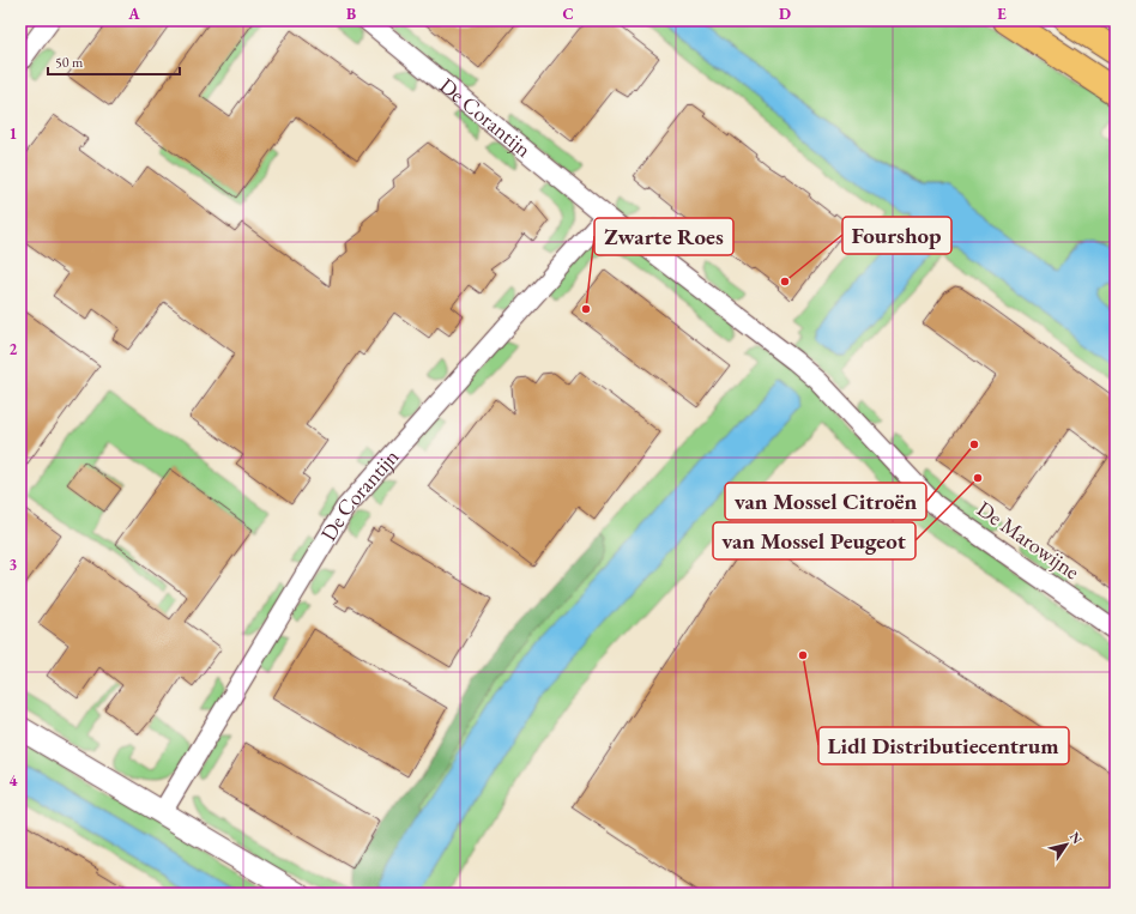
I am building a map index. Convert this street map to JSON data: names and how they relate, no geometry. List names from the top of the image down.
{
  "streets": {
    "street": ["De Corantijn", "De Marowijne"]
  },
  "crossings": [
    ["De Corantijn", "De Marowijne"]
  ],
  "places": [
    "Fourshop",
    "Zwarte Roes",
    "van Mossel Citroën",
    "van Mossel Peugeot",
    "Lidl Distributiecentrum"
  ],
  "scale_bar": "50 m",
  "north": "top right",
  "grid": {
    "columns": [
      "A",
      "B",
      "C",
      "D",
      "E"
    ],
    "rows": [
      "1",
      "2",
      "3",
      "4"
    ]
  }
}
